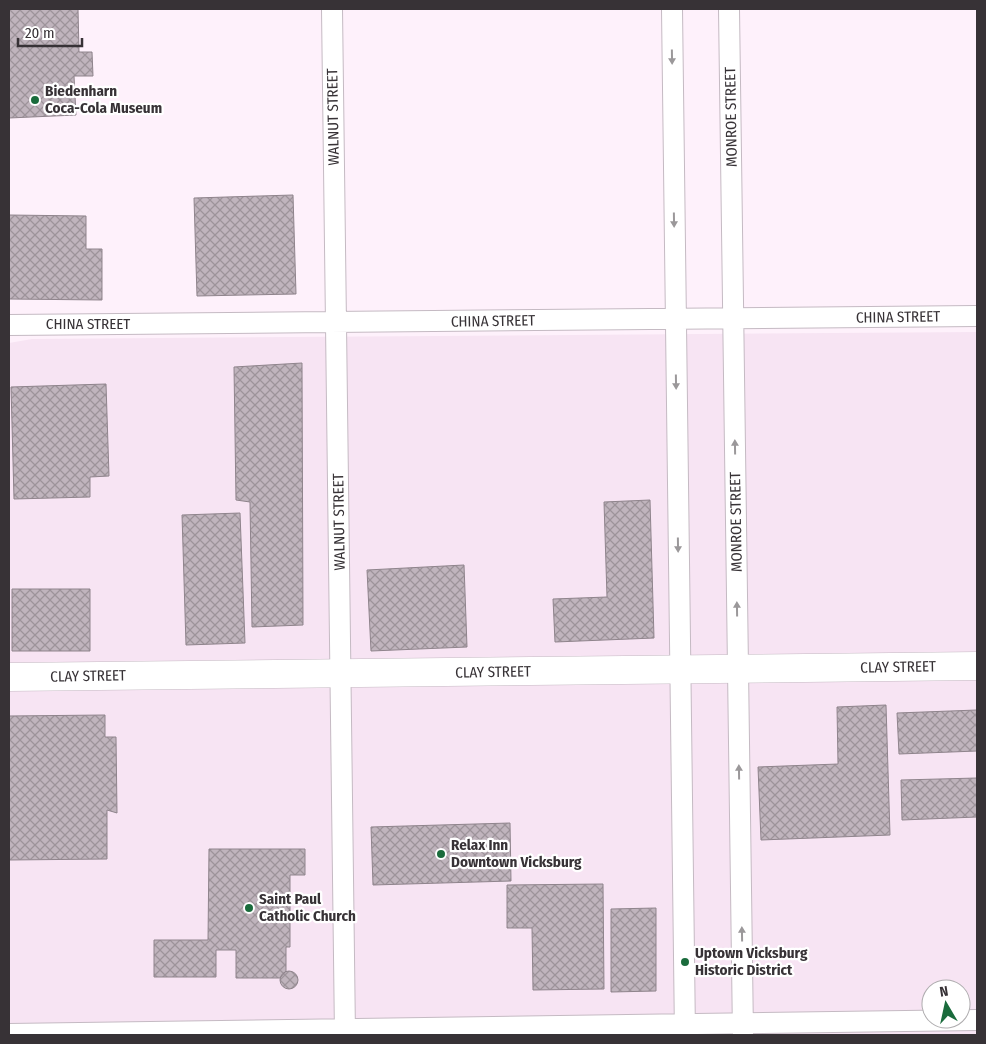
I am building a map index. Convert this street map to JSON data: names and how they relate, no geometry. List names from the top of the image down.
{
  "streets": {
    "main road": ["CLAY STREET"],
    "street": ["WALNUT STREET", "MONROE STREET", "CHINA STREET"]
  },
  "crossings": [
    ["WALNUT STREET", "CHINA STREET"],
    ["WALNUT STREET", "CLAY STREET"],
    ["MONROE STREET", "CHINA STREET"],
    ["MONROE STREET", "CLAY STREET"]
  ],
  "places": [
    "Biedenharn Coca-Cola Museum",
    "Relax Inn Downtown Vicksburg",
    "Saint Paul Catholic Church",
    "Uptown Vicksburg Historic District"
  ],
  "scale_bar": "20 m",
  "north": "top"
}
